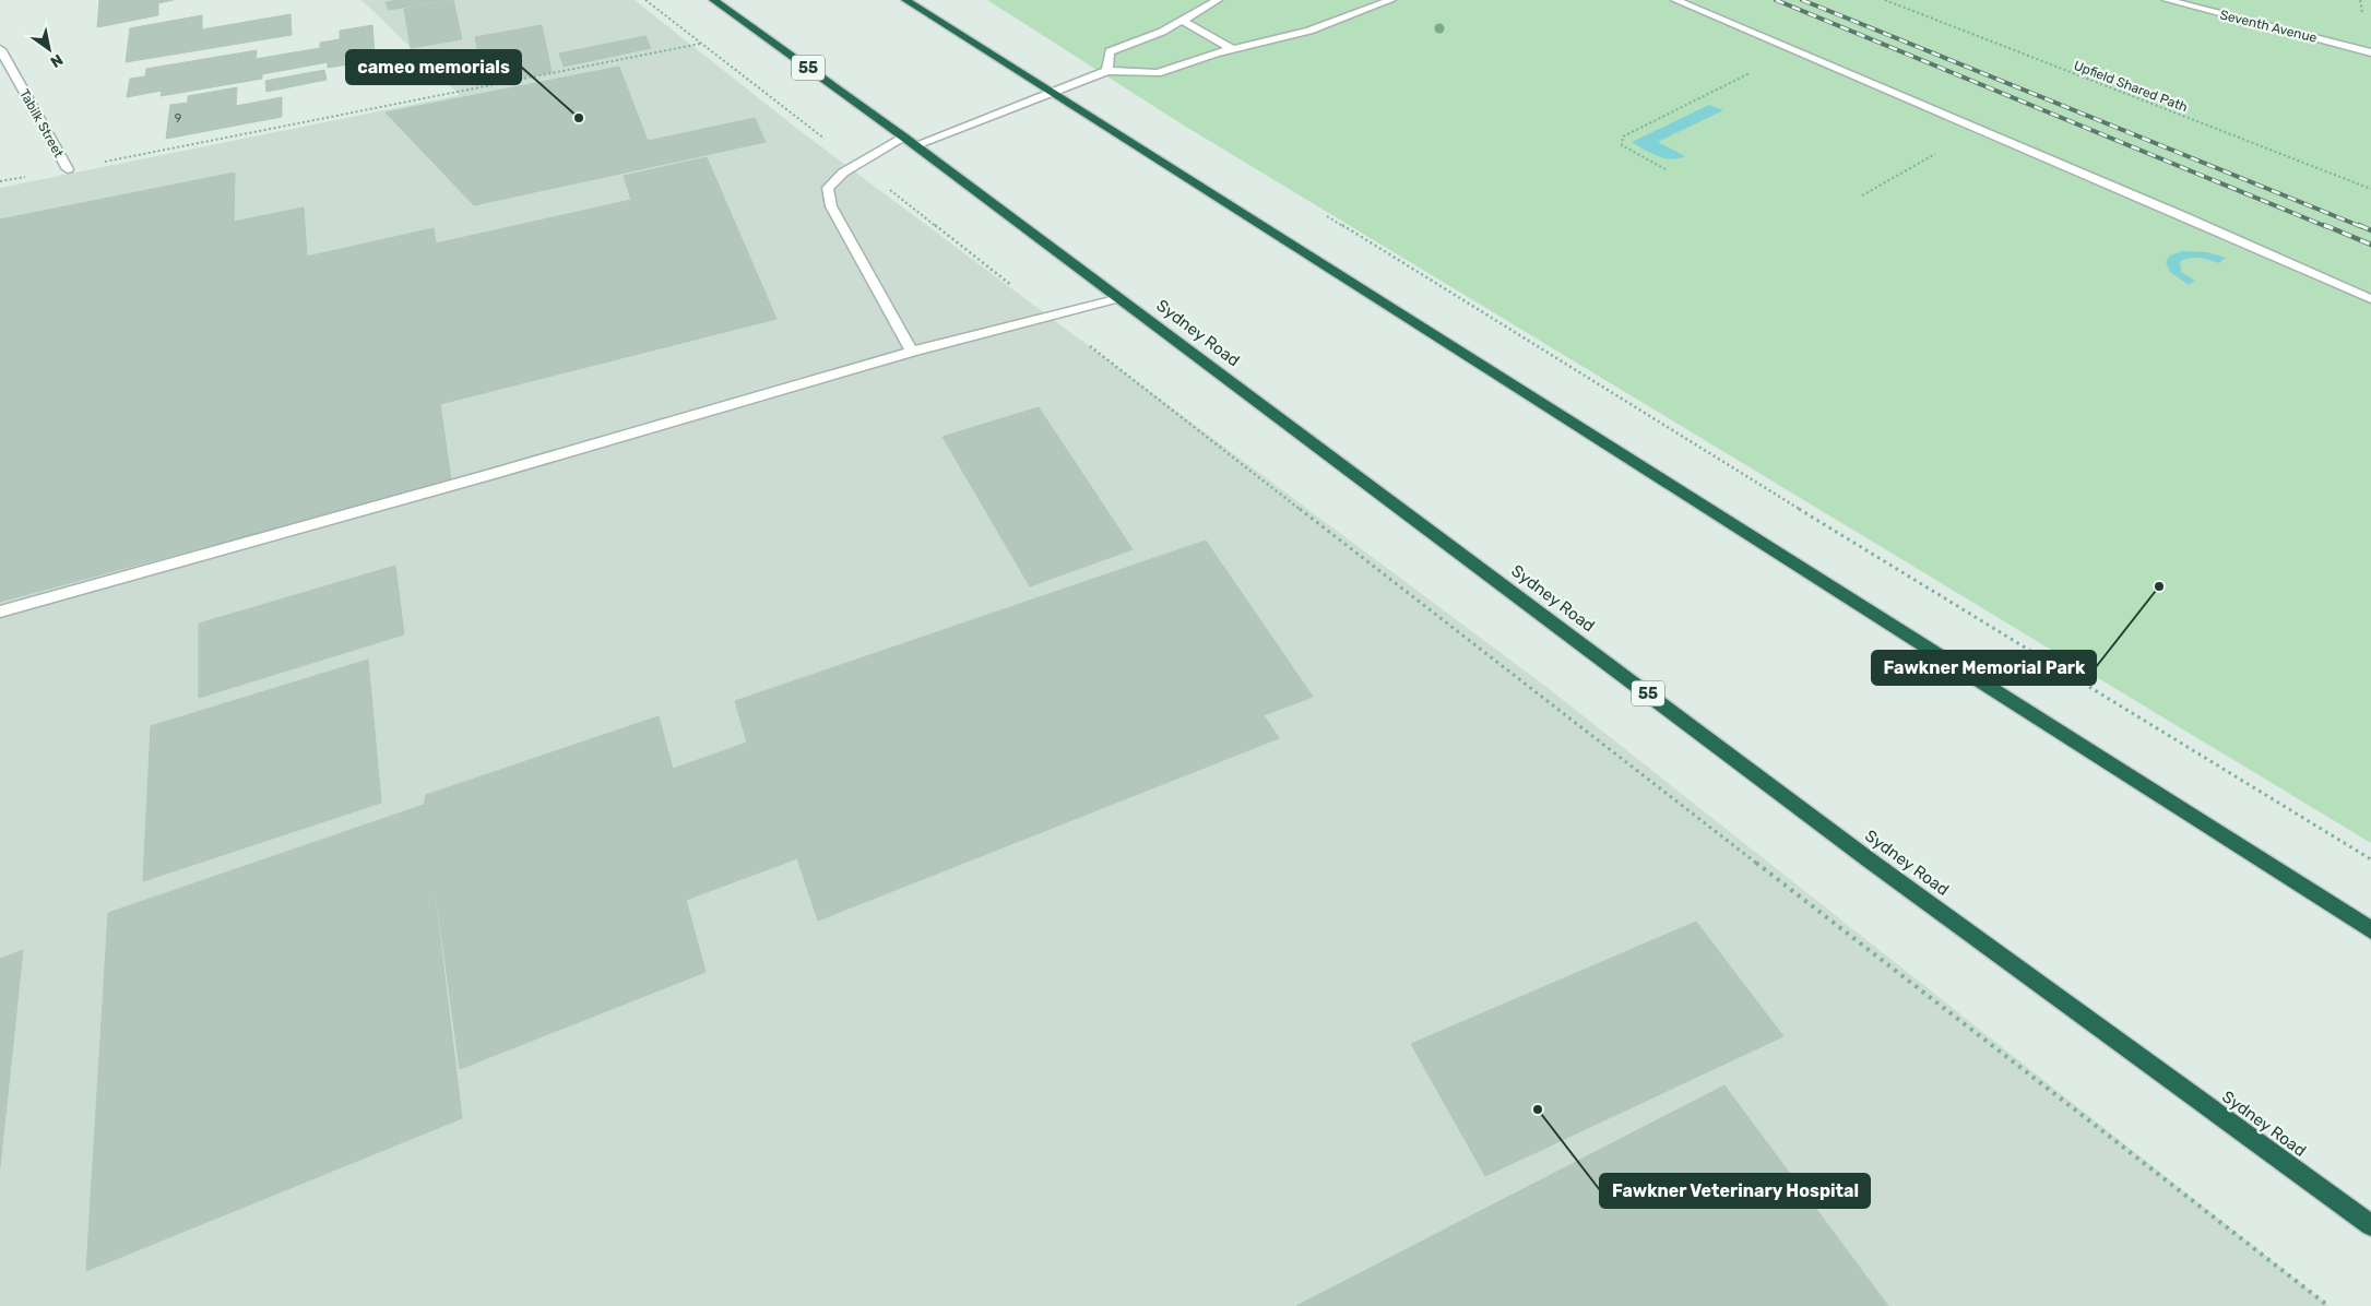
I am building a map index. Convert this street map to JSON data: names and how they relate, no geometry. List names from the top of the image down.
{
  "streets": {
    "highway": ["55", "Sydney Road"],
    "street": ["Seventh Avenue", "Tabilk Street"],
    "path": ["Upfield Shared Path"]
  },
  "places": ["cameo memorials", "Fawkner Memorial Park", "Fawkner Veterinary Hospital"],
  "house_numbers": ["9"],
  "north": "bottom right"
}
